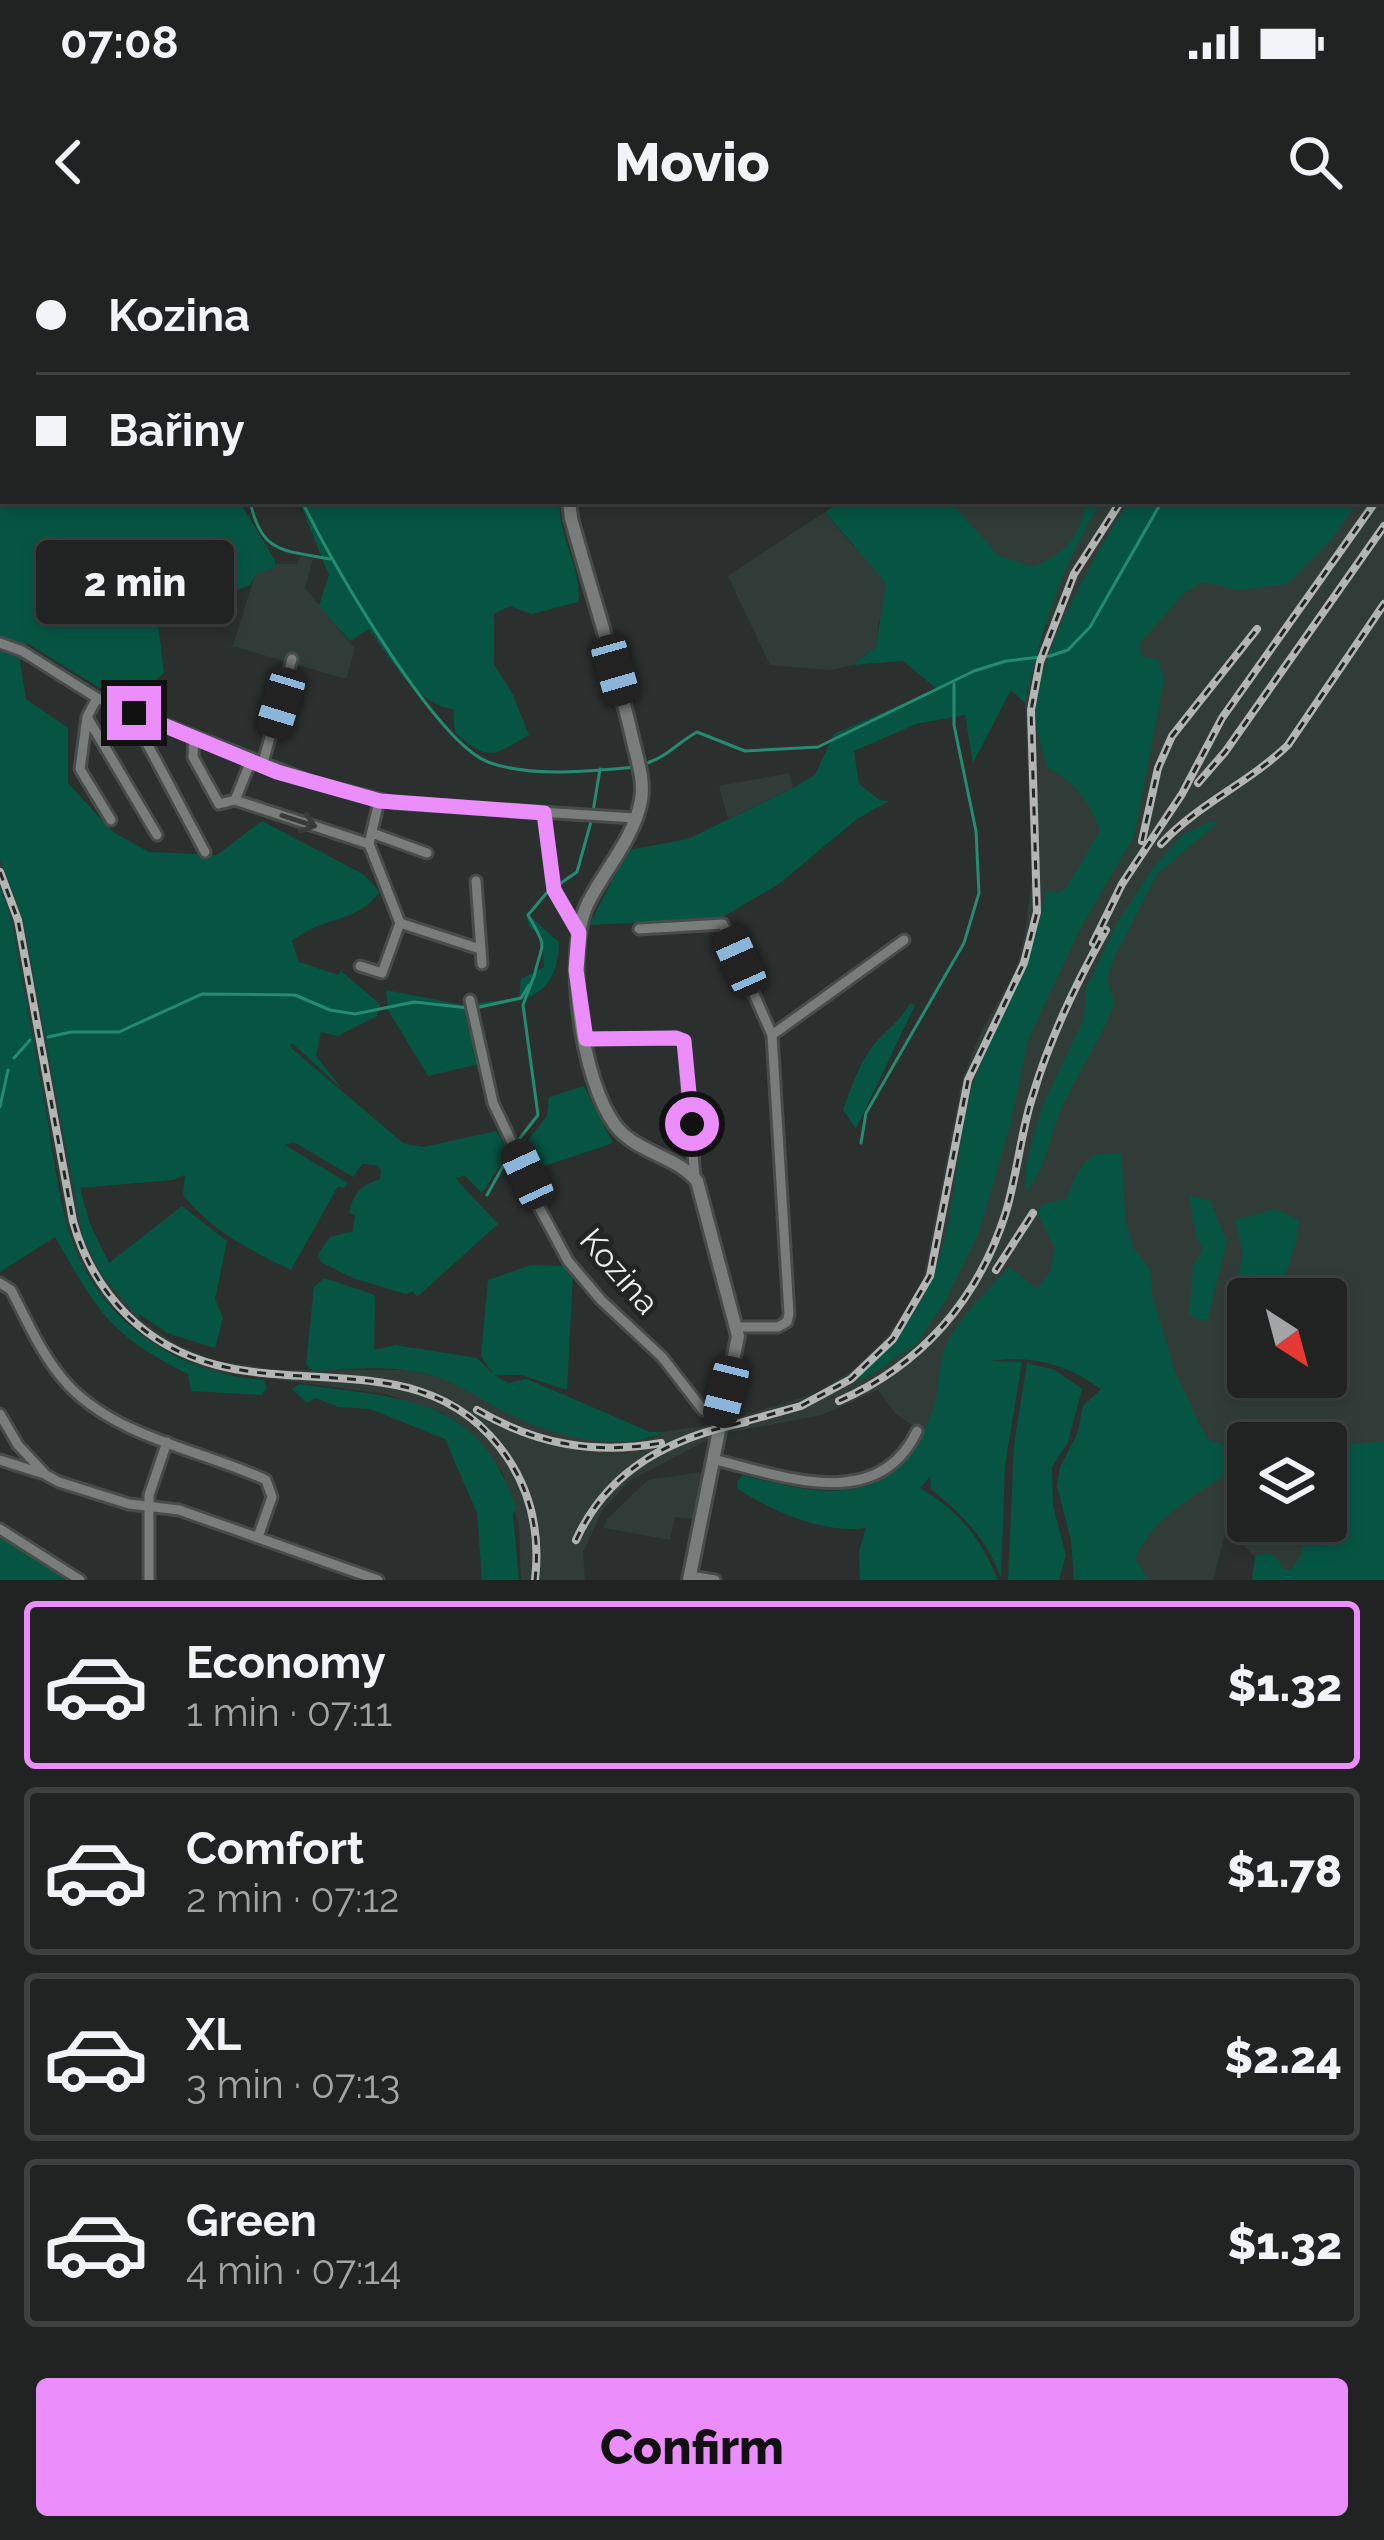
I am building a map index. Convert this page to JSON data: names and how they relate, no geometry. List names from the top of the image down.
{
  "streets": {
    "street": ["Kozina"]
  },
  "north": "bottom right",
  "page": {
    "status": "07:08",
    "header": "Movio",
    "banner": ["Kozina", "Bařiny"],
    "bubble": "2 min",
    "list": [
      {
        "name": "Economy",
        "note": "1 min · 07:11",
        "value": "$1.32"
      },
      {
        "name": "Comfort",
        "note": "2 min · 07:12",
        "value": "$1.78"
      },
      {
        "name": "XL",
        "note": "3 min · 07:13",
        "value": "$2.24"
      },
      {
        "name": "Green",
        "note": "4 min · 07:14",
        "value": "$1.32"
      }
    ],
    "buttons": "Confirm"
  }
}
